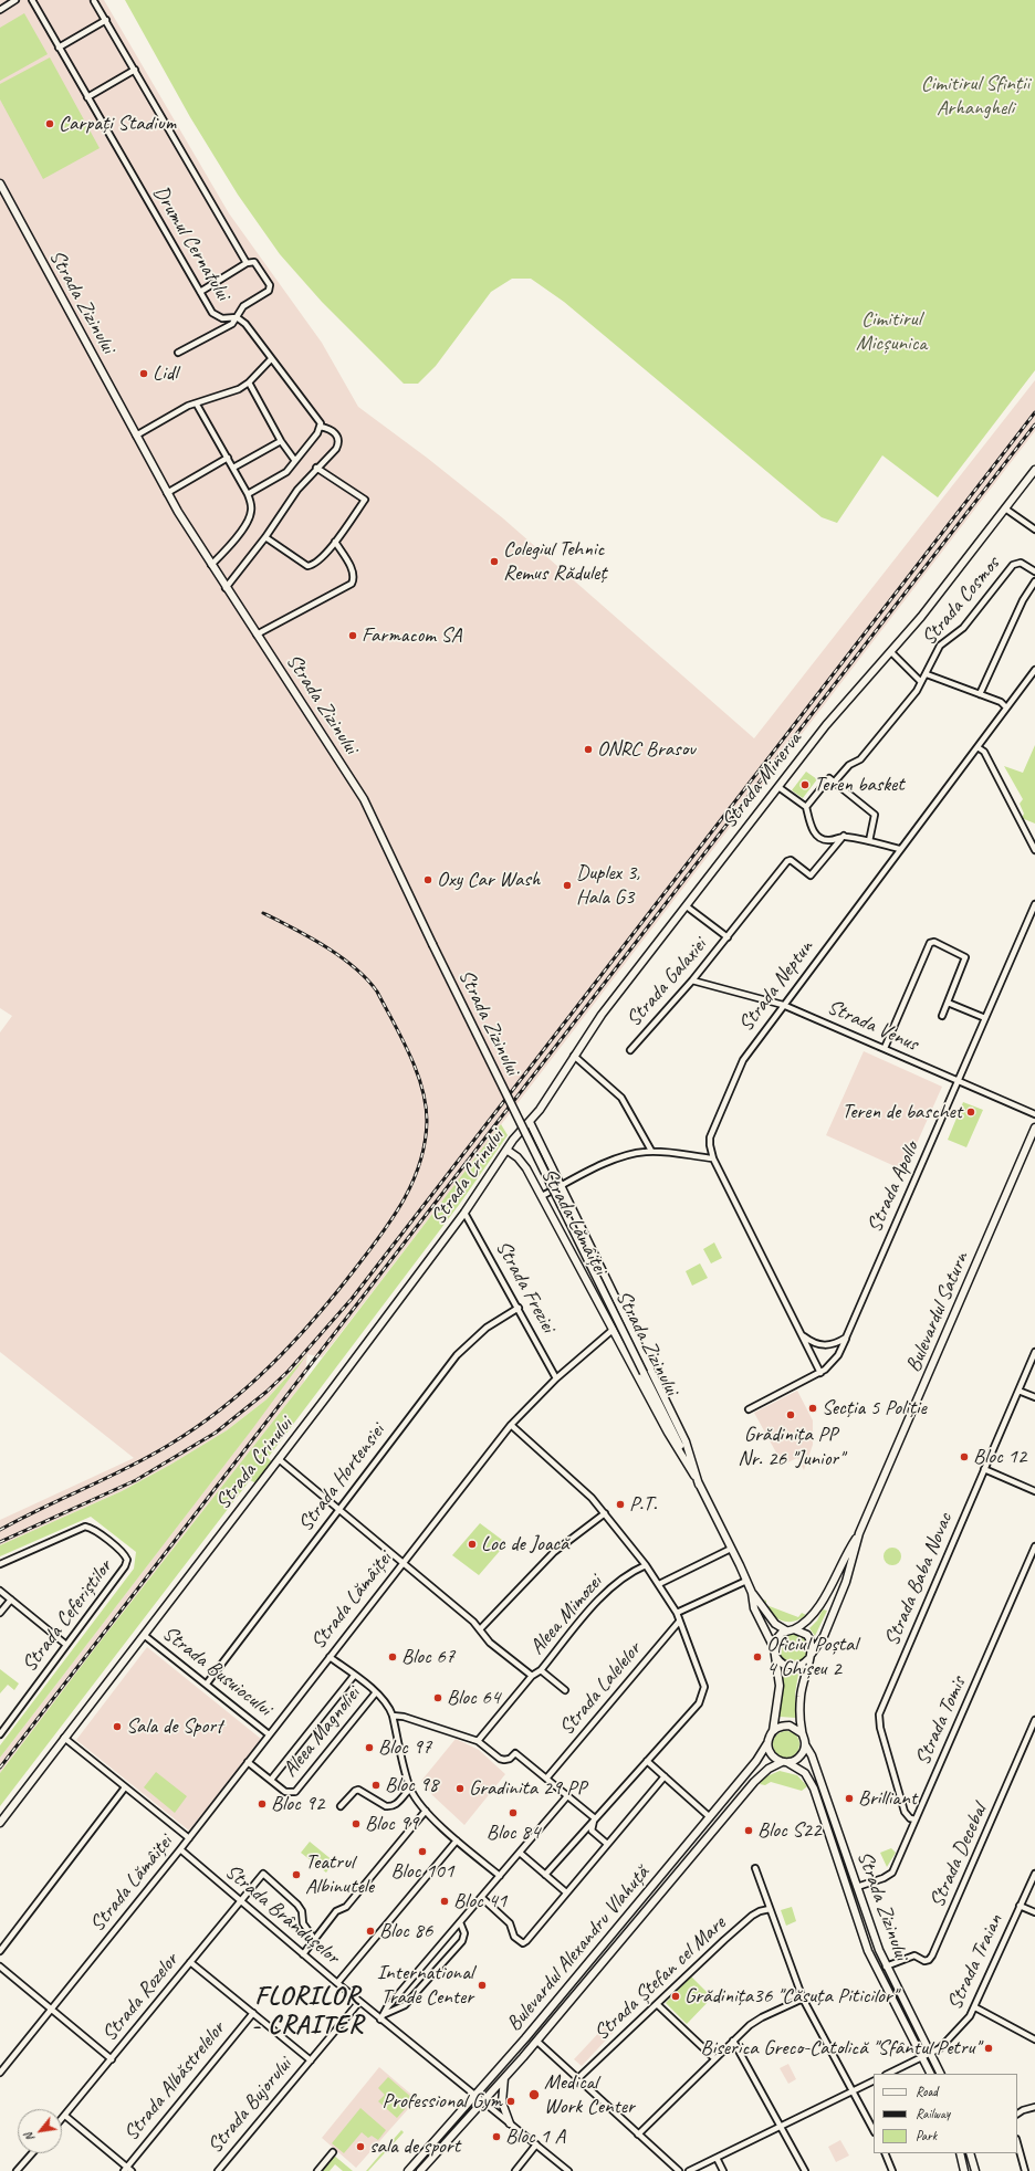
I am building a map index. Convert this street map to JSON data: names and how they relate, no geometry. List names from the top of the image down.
{
  "streets": {
    "main road": [
      "Strada Zizinului",
      "Strada Minerva",
      "Strada Crinului",
      "Strada Lămâiței",
      "Bulevardul Saturn",
      "Bulevardul Alexandru Vlahuță"
    ],
    "street": [
      "Drumul Cernatului",
      "Strada Cosmos",
      "Strada Galaxiei",
      "Strada Neptun",
      "Strada Venus",
      "Strada Apollo",
      "Strada Freziei",
      "Strada Hortensiei",
      "Strada Baba Novac",
      "Aleea Mimozei",
      "Strada Ceferiștilor",
      "Strada Busuiocului",
      "Strada Lalelelor",
      "Strada Tomis",
      "Aleea Magnoliei",
      "Strada Decebal",
      "Strada Brândușelor",
      "Strada Traian",
      "Strada Ștefan cel Mare",
      "Strada Rozelor",
      "Strada Albăstrelelor",
      "Strada Bujorului"
    ]
  },
  "crossings": [
    ["Strada Zizinului", "Strada Minerva"],
    ["Strada Zizinului", "Strada Crinului"],
    ["Strada Zizinului", "Strada Lămâiței"],
    ["Strada Zizinului", "Bulevardul Saturn"],
    ["Strada Zizinului", "Strada Tomis"],
    ["Strada Zizinului", "Strada Decebal"],
    ["Strada Zizinului", "Bulevardul Alexandru Vlahuță"],
    ["Strada Zizinului", "Strada Traian"],
    ["Strada Cosmos", "Strada Minerva"],
    ["Strada Minerva", "Strada Galaxiei"],
    ["Strada Minerva", "Strada Crinului"],
    ["Strada Galaxiei", "Strada Venus"],
    ["Strada Neptun", "Strada Venus"],
    ["Strada Neptun", "Strada Apollo"],
    ["Strada Venus", "Strada Apollo"],
    ["Strada Crinului", "Strada Lămâiței"],
    ["Strada Crinului", "Strada Freziei"],
    ["Strada Crinului", "Strada Busuiocului"],
    ["Strada Lămâiței", "Strada Freziei"],
    ["Strada Lămâiței", "Strada Busuiocului"],
    ["Strada Lămâiței", "Aleea Magnoliei"],
    ["Strada Lămâiței", "Strada Brândușelor"],
    ["Strada Freziei", "Strada Hortensiei"],
    ["Strada Hortensiei", "Strada Busuiocului"],
    ["Strada Baba Novac", "Strada Tomis"],
    ["Strada Brândușelor", "Bulevardul Alexandru Vlahuță"],
    ["Strada Brândușelor", "Strada Rozelor"],
    ["Strada Brândușelor", "Strada Bujorului"]
  ],
  "districts": ["FLORILOR - CRAITER"],
  "parks": ["Cimitirul Sfinții Arhangheli", "Cimitirul Micșunica"],
  "places": [
    "Carpați Stadium",
    "Lidl",
    "Colegiul Tehnic Remus Răduleț",
    "Farmacom SA",
    "ONRC Brasov",
    "Teren basket",
    "Oxy Car Wash",
    "Duplex 3, Hala G3",
    "Teren de baschet",
    "Secția 5 Poliție",
    "Grădinița PP Nr. 26 \"Junior\"",
    "Bloc 12",
    "P.T.",
    "Loc de Joacă",
    "Bloc 67",
    "Oficiul Poștal 4 Ghișeu 2",
    "Bloc 64",
    "Sala de Sport",
    "Bloc 97",
    "Bloc 98",
    "Gradinita 29 PP",
    "Brilliant",
    "Bloc 92",
    "Bloc 84",
    "Bloc 99",
    "Bloc S22",
    "Bloc 101",
    "Teatrul Albinutele",
    "Bloc 41",
    "Bloc 86",
    "International Trade Center",
    "Grădinița36 \"Căsuța Piticilor\"",
    "Biserica Greco-Catolică \"Sfântul Petru\"",
    "Medical Work Center",
    "Professional Gym",
    "Bloc 1 A",
    "sala de sport"
  ],
  "legend": ["Road", "Railway", "Park"],
  "north": "bottom left"
}
